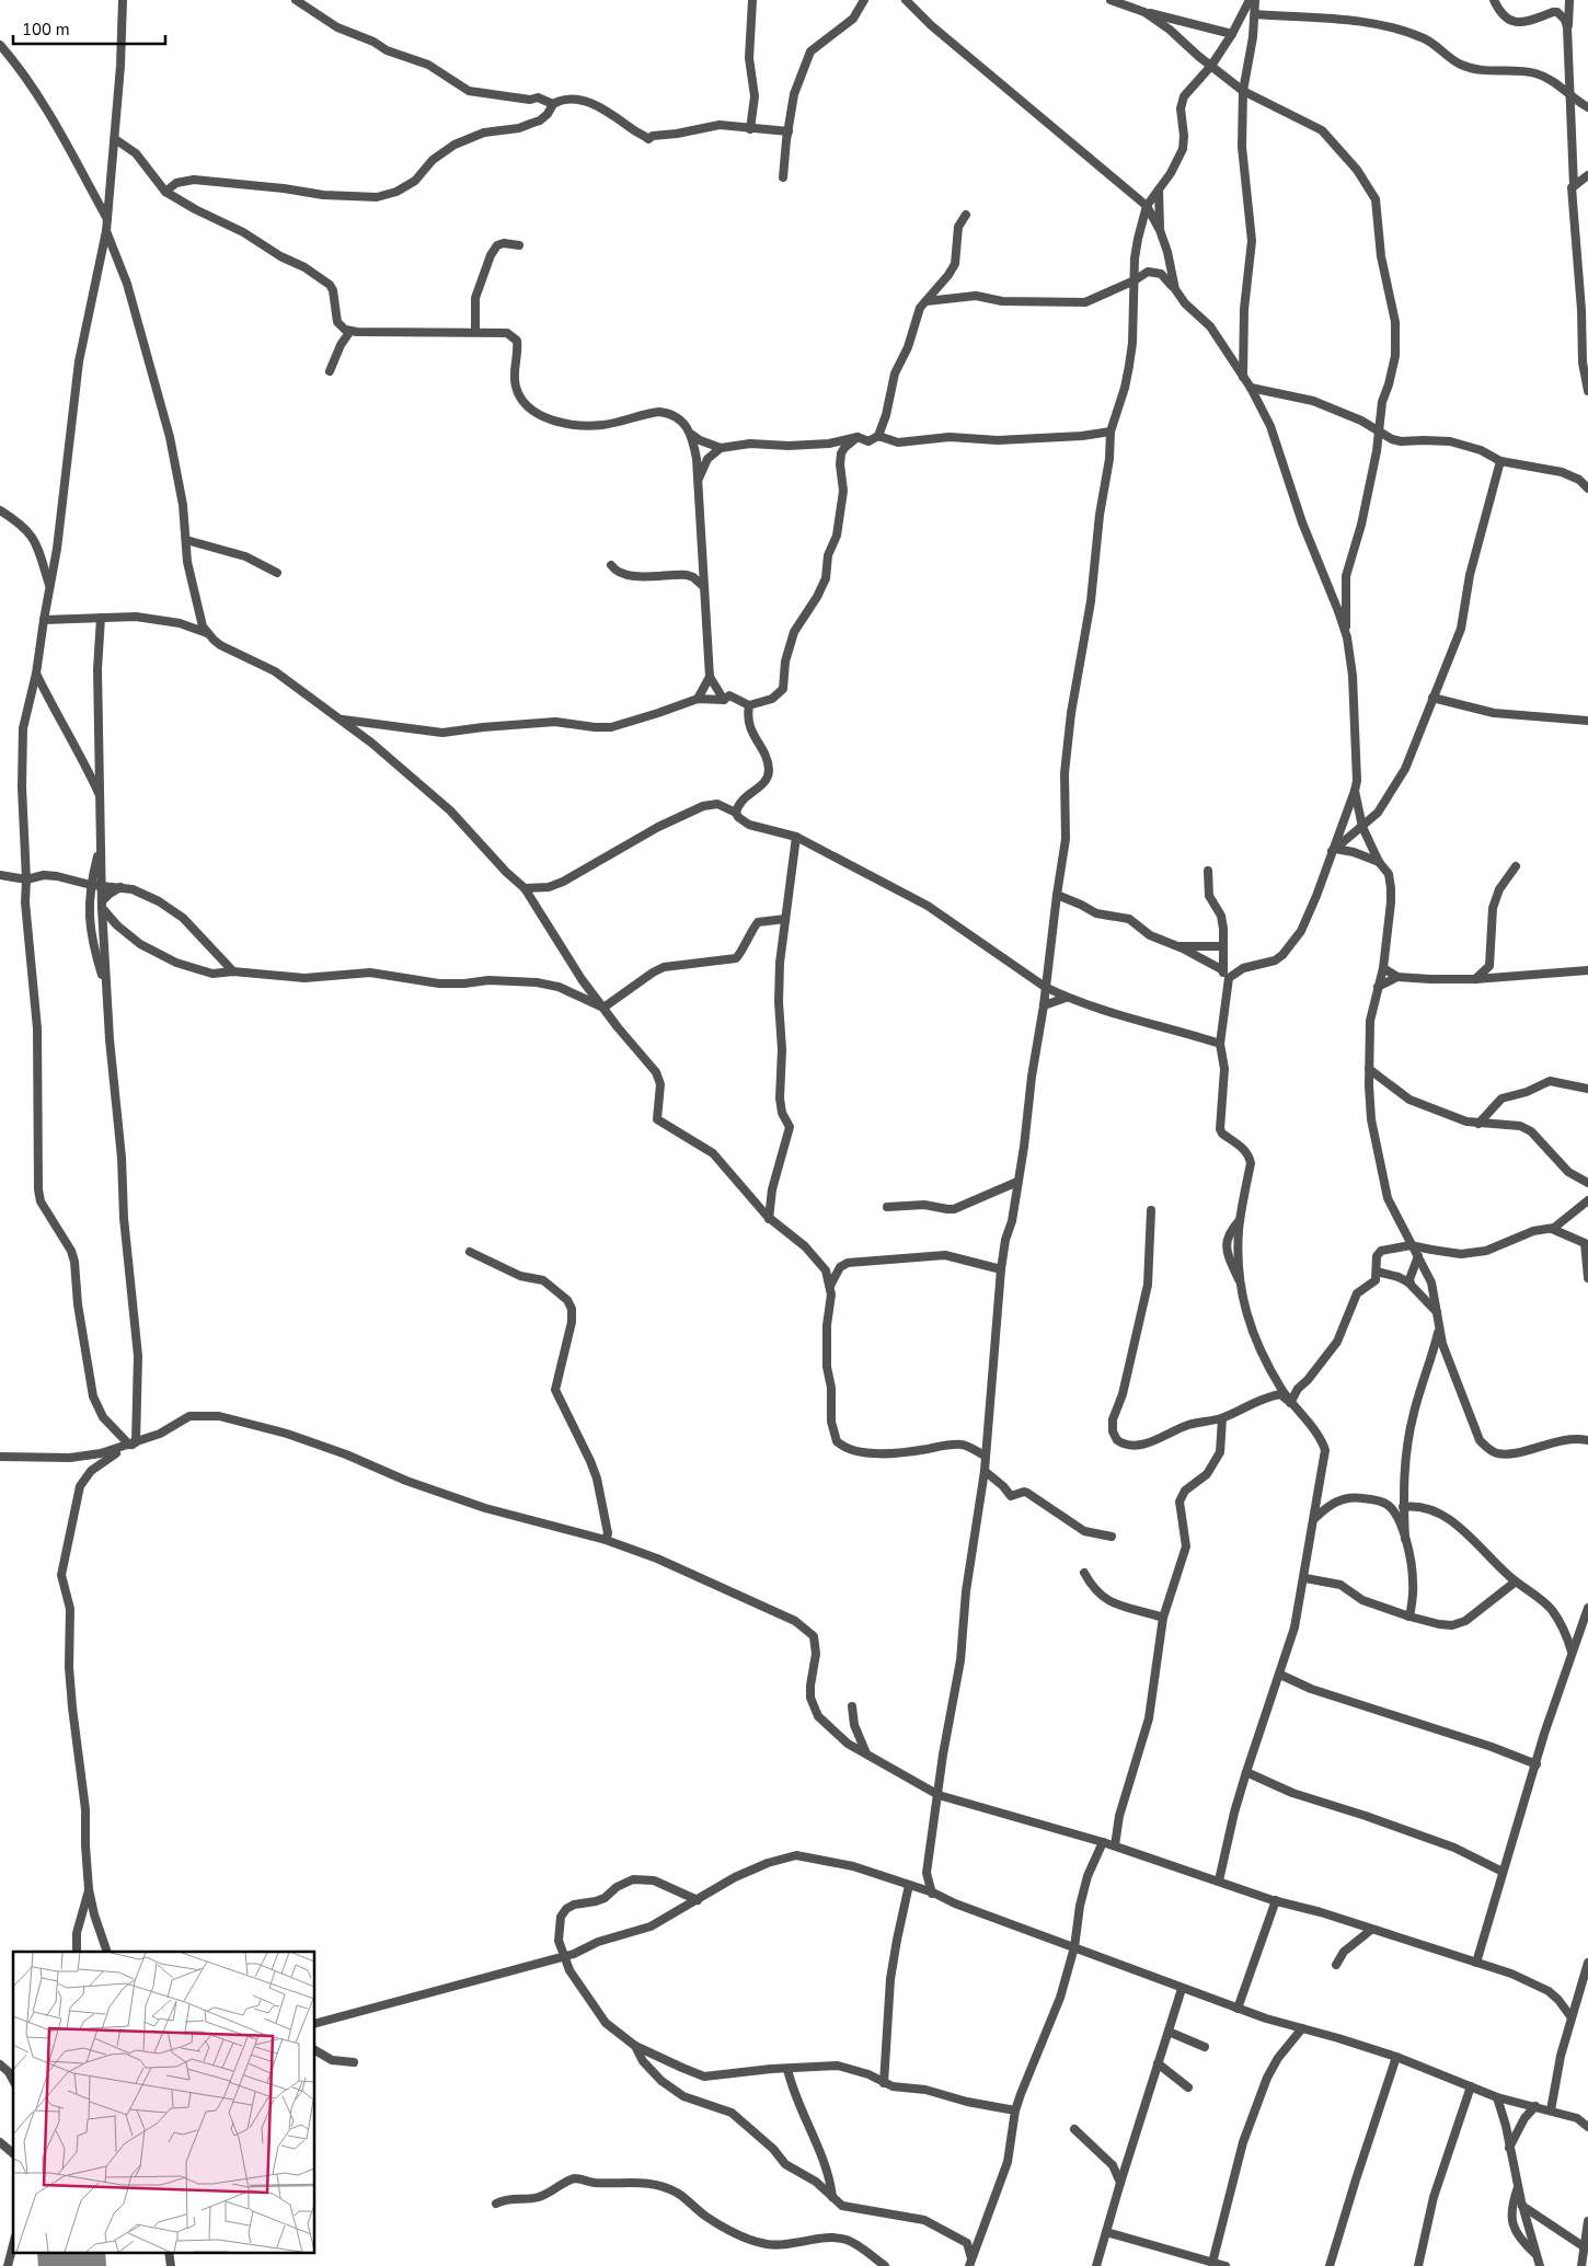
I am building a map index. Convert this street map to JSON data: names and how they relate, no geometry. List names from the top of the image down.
{
  "scale_bar": "100 m"
}
